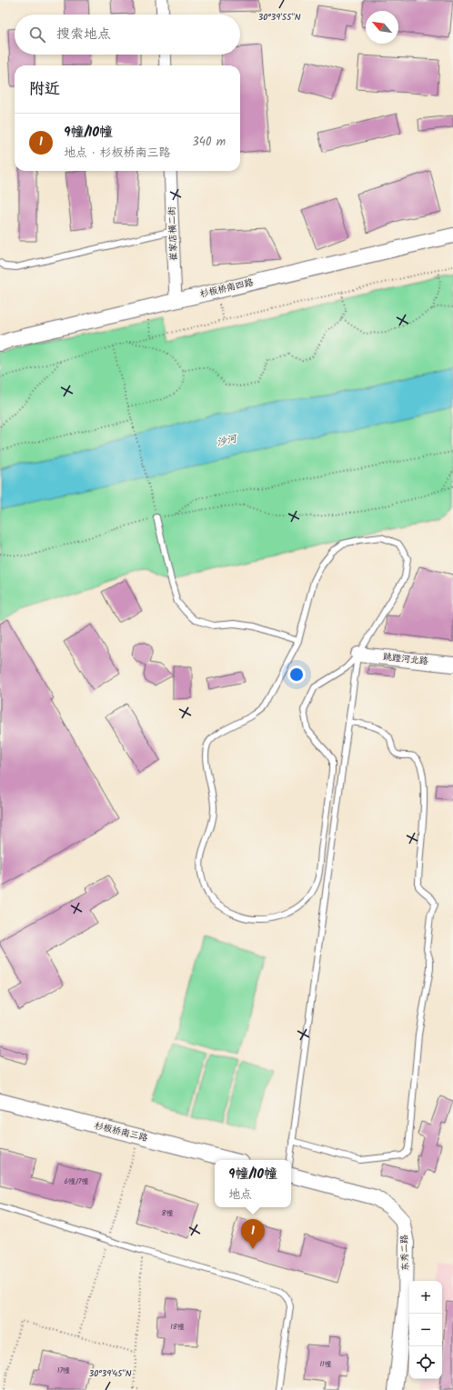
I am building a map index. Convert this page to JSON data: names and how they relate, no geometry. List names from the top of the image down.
{
  "streets": {
    "street": [
      "崔家店横二街",
      "杉板桥南四路",
      "跳蹬河北路",
      "杉板桥南三路",
      "东秀二路"
    ]
  },
  "crossings": [
    ["崔家店横二街", "杉板桥南四路"]
  ],
  "water": ["沙河"],
  "house_numbers": [
    "6幢/7幢",
    "8幢",
    "18幢",
    "11幢",
    "17幢"
  ],
  "north": "top left",
  "page": {
    "search": "搜索地点",
    "heading": "附近",
    "list": [
      {
        "mark": "1",
        "name": "9幢/10幢",
        "note": "地点 · 杉板桥南三路",
        "value": "340 m"
      }
    ],
    "popup": ["9幢/10幢", "地点"],
    "pins": "1",
    "map_buttons": ["+", "−"]
  },
  "coordinates": ["30°39'55\"N", "30°39'45\"N"]
}
